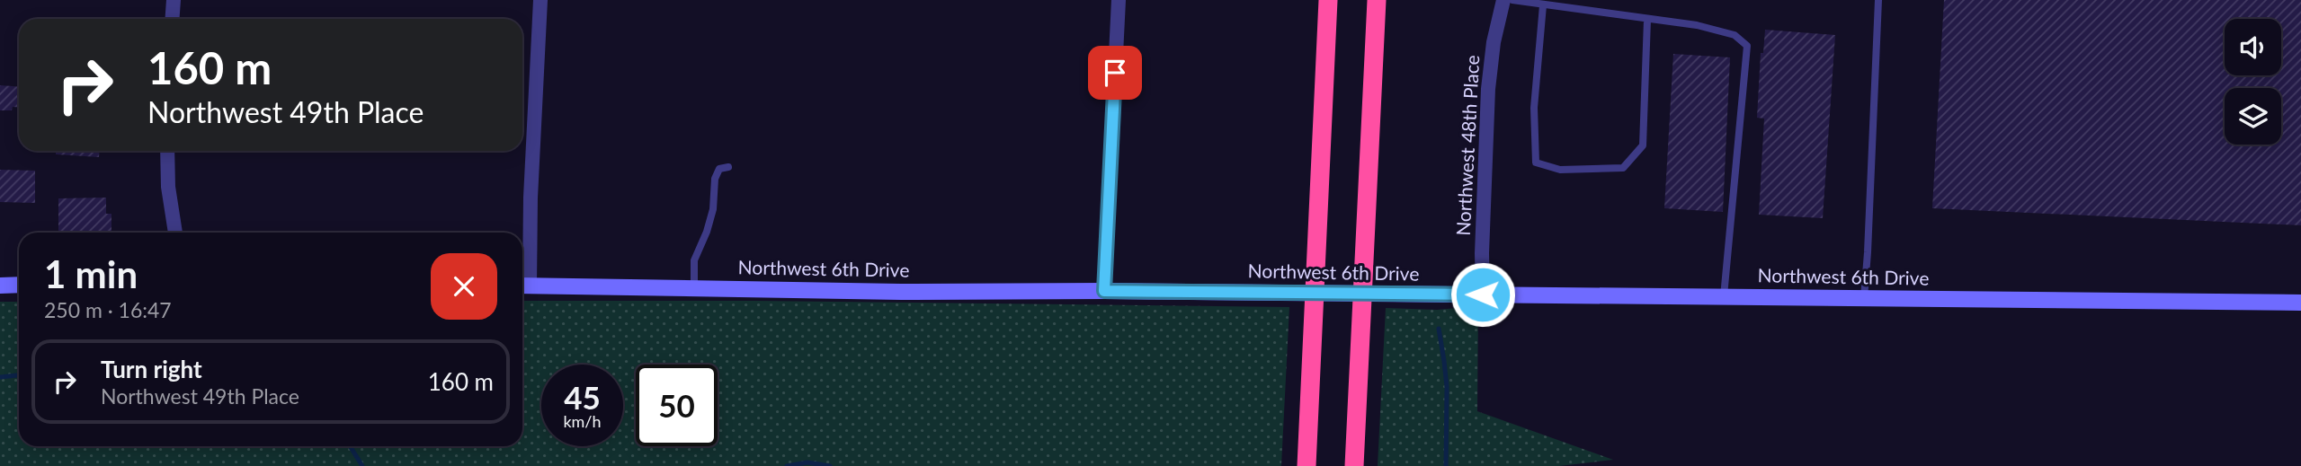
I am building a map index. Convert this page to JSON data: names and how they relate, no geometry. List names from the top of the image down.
{
  "streets": {
    "main road": ["Northwest 6th Drive"],
    "street": ["Northwest 48th Place"]
  },
  "crossings": [
    ["Northwest 48th Place", "Northwest 6th Drive"]
  ],
  "page": {
    "turn": ["160 m", "Northwest 49th Place"],
    "heading": ["1 min", "250 m · 16:47"],
    "list": [
      {
        "name": "Turn right",
        "note": "Northwest 49th Place",
        "value": "160 m"
      }
    ],
    "speed": "45 km/h",
    "limit": "50"
  }
}
